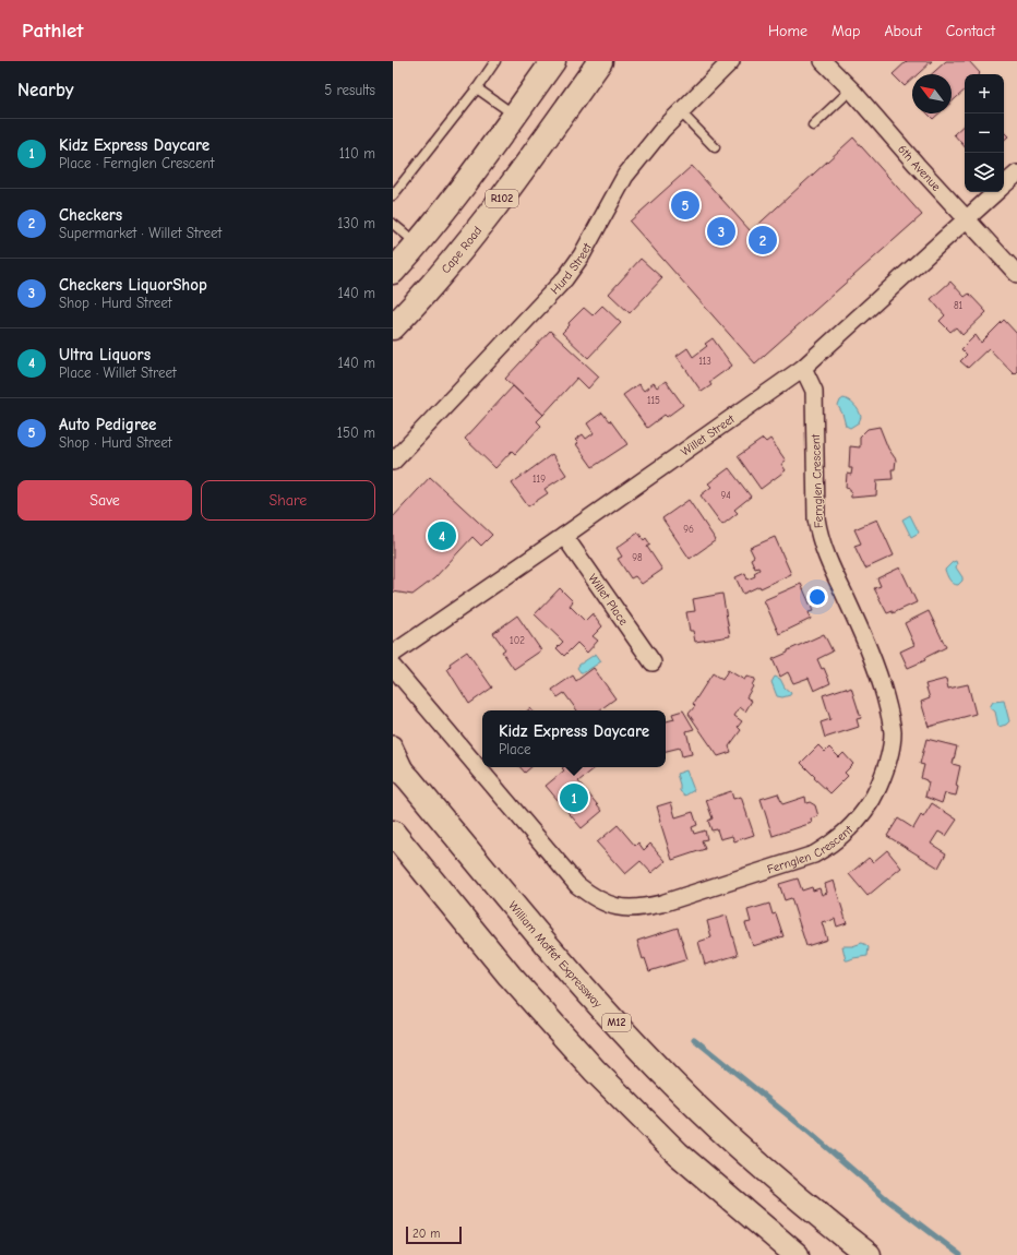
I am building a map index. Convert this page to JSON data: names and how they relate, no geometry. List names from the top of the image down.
{
  "streets": {
    "main road": [
      "R102",
      "Cape Road",
      "William Moffet Expressway",
      "M12"
    ],
    "street": [
      "6th Avenue",
      "Hurd Street",
      "Willet Street",
      "Fernglen Crescent",
      "Willet Place"
    ]
  },
  "crossings": [
    ["6th Avenue", "Willet Street"],
    ["Willet Street", "Fernglen Crescent"],
    ["Willet Street", "Willet Place"]
  ],
  "house_numbers": [
    "81",
    "113",
    "115",
    "119",
    "94",
    "96",
    "98",
    "102"
  ],
  "scale_bar": "20 m",
  "north": "top left",
  "page": {
    "header": "Pathlet",
    "nav": [
      "Home",
      "Map",
      "About",
      "Contact"
    ],
    "heading": ["Nearby", "5 results"],
    "map_buttons": ["+", "−"],
    "list": [
      {
        "mark": "1",
        "name": "Kidz Express Daycare",
        "note": "Place · Fernglen Crescent",
        "value": "110 m"
      },
      {
        "mark": "2",
        "name": "Checkers",
        "note": "Supermarket · Willet Street",
        "value": "130 m"
      },
      {
        "mark": "3",
        "name": "Checkers LiquorShop",
        "note": "Shop · Hurd Street",
        "value": "140 m"
      },
      {
        "mark": "4",
        "name": "Ultra Liquors",
        "note": "Place · Willet Street",
        "value": "140 m"
      },
      {
        "mark": "5",
        "name": "Auto Pedigree",
        "note": "Shop · Hurd Street",
        "value": "150 m"
      }
    ],
    "pins": [
      "5",
      "3",
      "2",
      "4",
      "1"
    ],
    "buttons": ["Save", "Share"],
    "popup": ["Kidz Express Daycare", "Place"],
    "scale": "20 m"
  }
}
